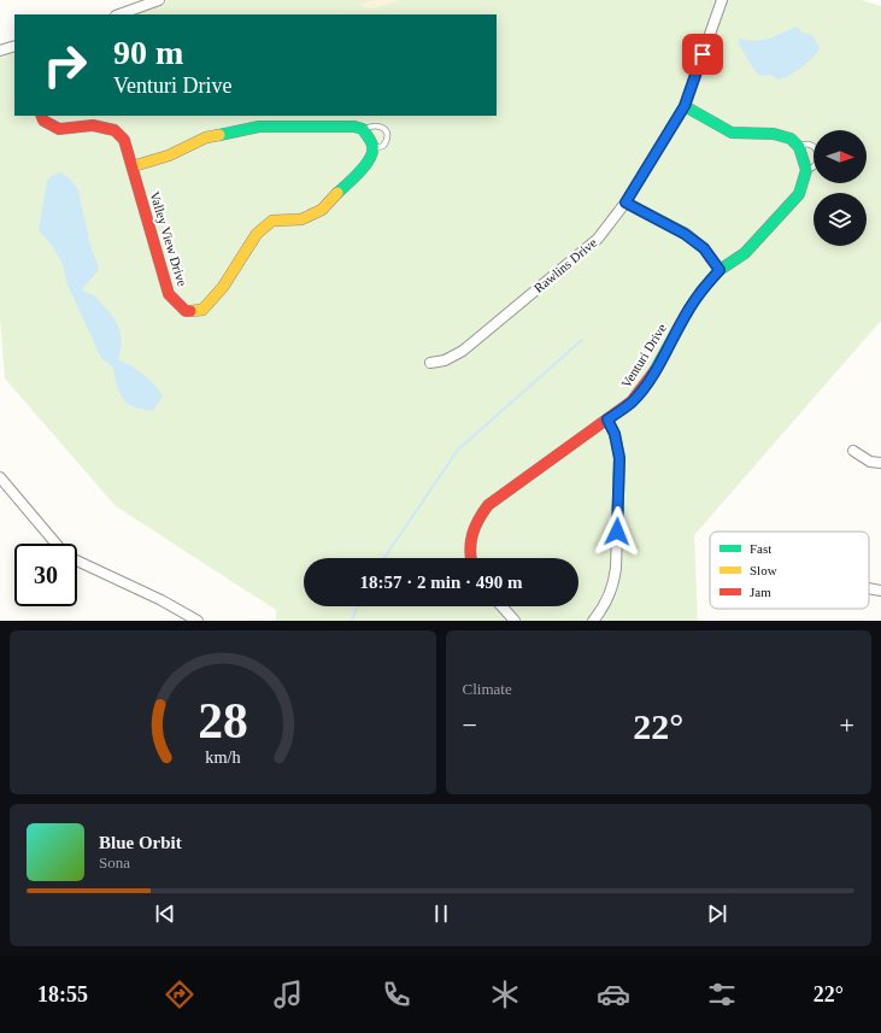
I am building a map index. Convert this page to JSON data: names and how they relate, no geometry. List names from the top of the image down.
{
  "streets": {
    "street": ["Valley View Drive", "Rawlins Drive", "Venturi Drive"]
  },
  "legend": ["Fast", "Slow", "Jam"],
  "north": "right",
  "page": {
    "turn": ["90 m", "Venturi Drive"],
    "limit": "30",
    "trip": "18:57 · 2 min · 490 m",
    "tile": "Climate",
    "heat": ["−", "22°", "+"],
    "song": ["Blue Orbit", "Sona"],
    "tabs": ["18:55", "22°"],
    "gauge": ["28", "km/h"]
  }
}
